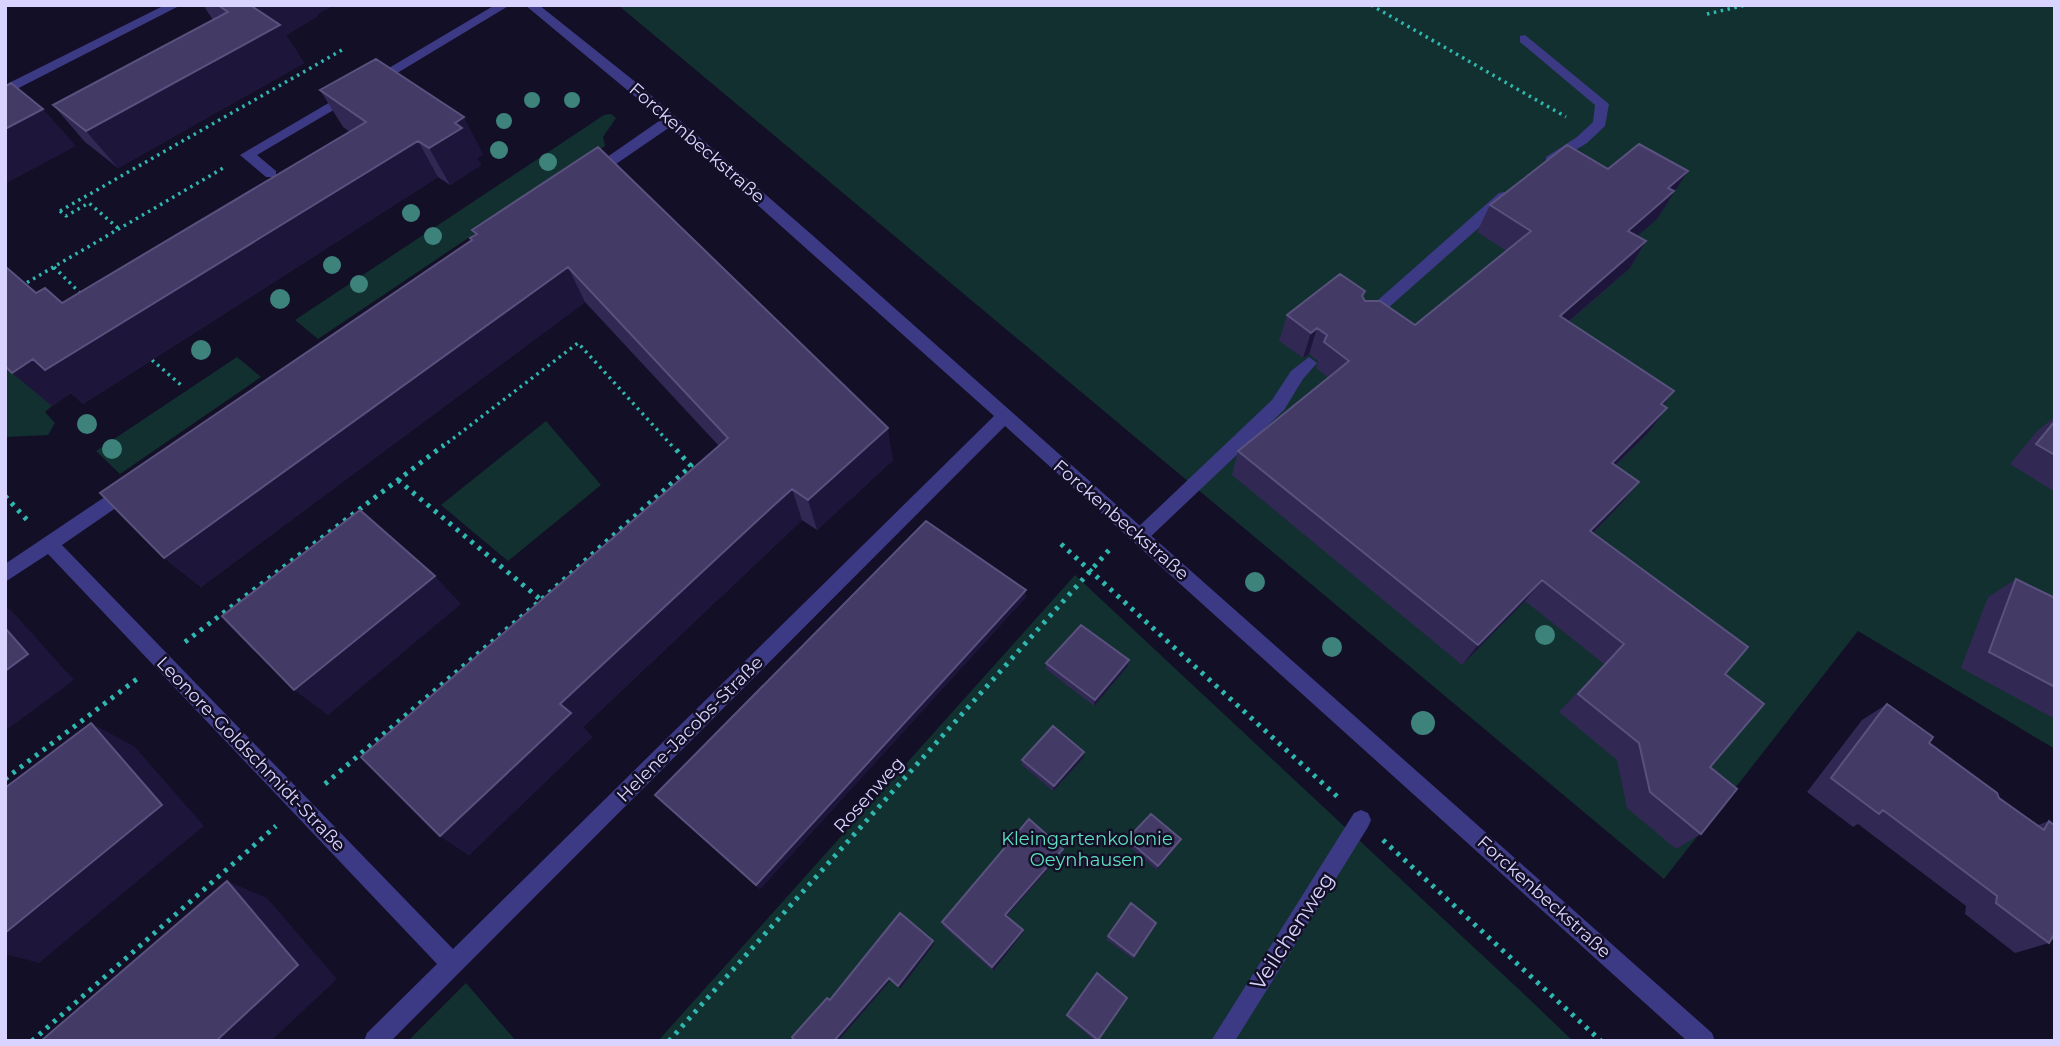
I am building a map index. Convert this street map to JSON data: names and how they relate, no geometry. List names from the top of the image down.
{
  "streets": {
    "street": [
      "Forckenbeckstraße",
      "Helene-Jacobs-Straße",
      "Leonore-Goldschmidt-Straße",
      "Veilchenweg"
    ],
    "path": ["Rosenweg"]
  },
  "crossings": [
    ["Forckenbeckstraße", "Helene-Jacobs-Straße"],
    ["Helene-Jacobs-Straße", "Leonore-Goldschmidt-Straße"]
  ],
  "parks": ["Kleingartenkolonie Oeynhausen"]
}
